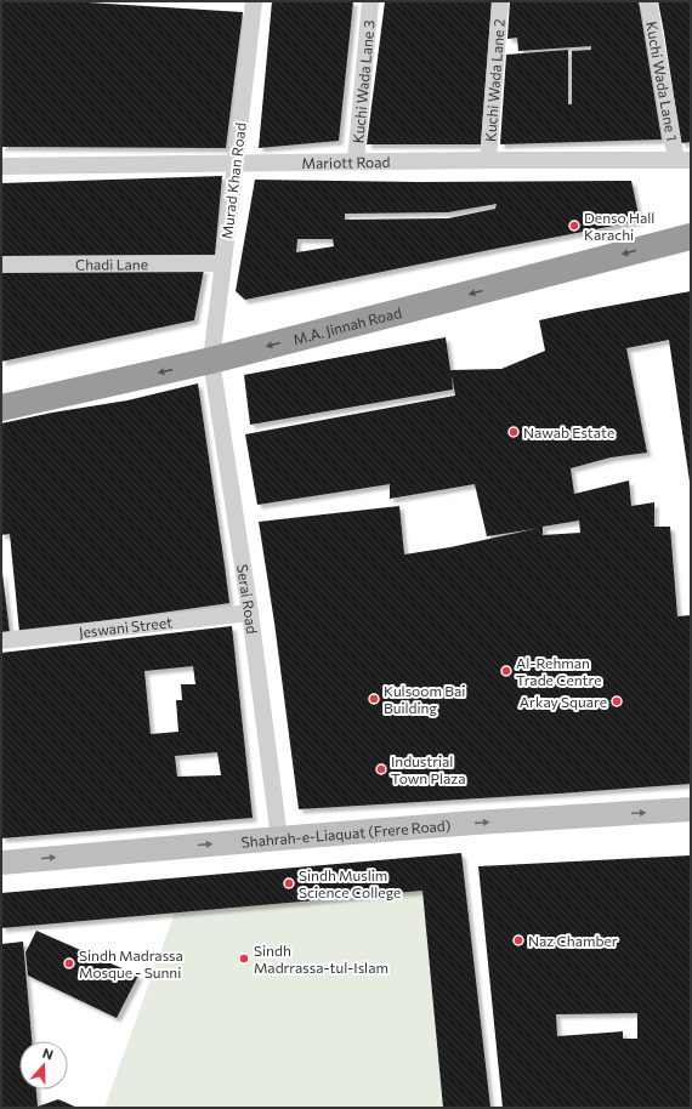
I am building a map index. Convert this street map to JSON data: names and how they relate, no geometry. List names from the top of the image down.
{
  "streets": {
    "highway": ["M.A. Jinnah Road"],
    "main road": ["Shahrah-e-Liaquat (Frere Road)"],
    "street": [
      "Kuchi Wada Lane 2",
      "Kuchi Wada Lane 3",
      "Kuchi Wada Lane 1",
      "Mariott Road",
      "Murad Khan Road",
      "Chadi Lane",
      "Serai Road",
      "Jeswani Street"
    ]
  },
  "crossings": [
    ["Kuchi Wada Lane 2", "Mariott Road"],
    ["Kuchi Wada Lane 3", "Mariott Road"],
    ["Kuchi Wada Lane 1", "Mariott Road"],
    ["Mariott Road", "Murad Khan Road"],
    ["Murad Khan Road", "Chadi Lane"],
    ["Murad Khan Road", "M.A. Jinnah Road"],
    ["Murad Khan Road", "Serai Road"],
    ["M.A. Jinnah Road", "Serai Road"],
    ["Serai Road", "Jeswani Street"],
    ["Serai Road", "Shahrah-e-Liaquat (Frere Road)"]
  ],
  "one_way": ["M.A. Jinnah Road", "Shahrah-e-Liaquat (Frere Road)"],
  "places": [
    "Denso Hall Karachi",
    "Nawab Estate",
    "Al-Rehman Trade Centre",
    "Kulsoom Bai Building",
    "Arkay Square",
    "Industrial Town Plaza",
    "Sindh Muslim Science College",
    "Naz Chamber",
    "Sindh Madrrassa-tul-Islam",
    "Sindh Madrassa Mosque - Sunni"
  ],
  "north": "top"
}
